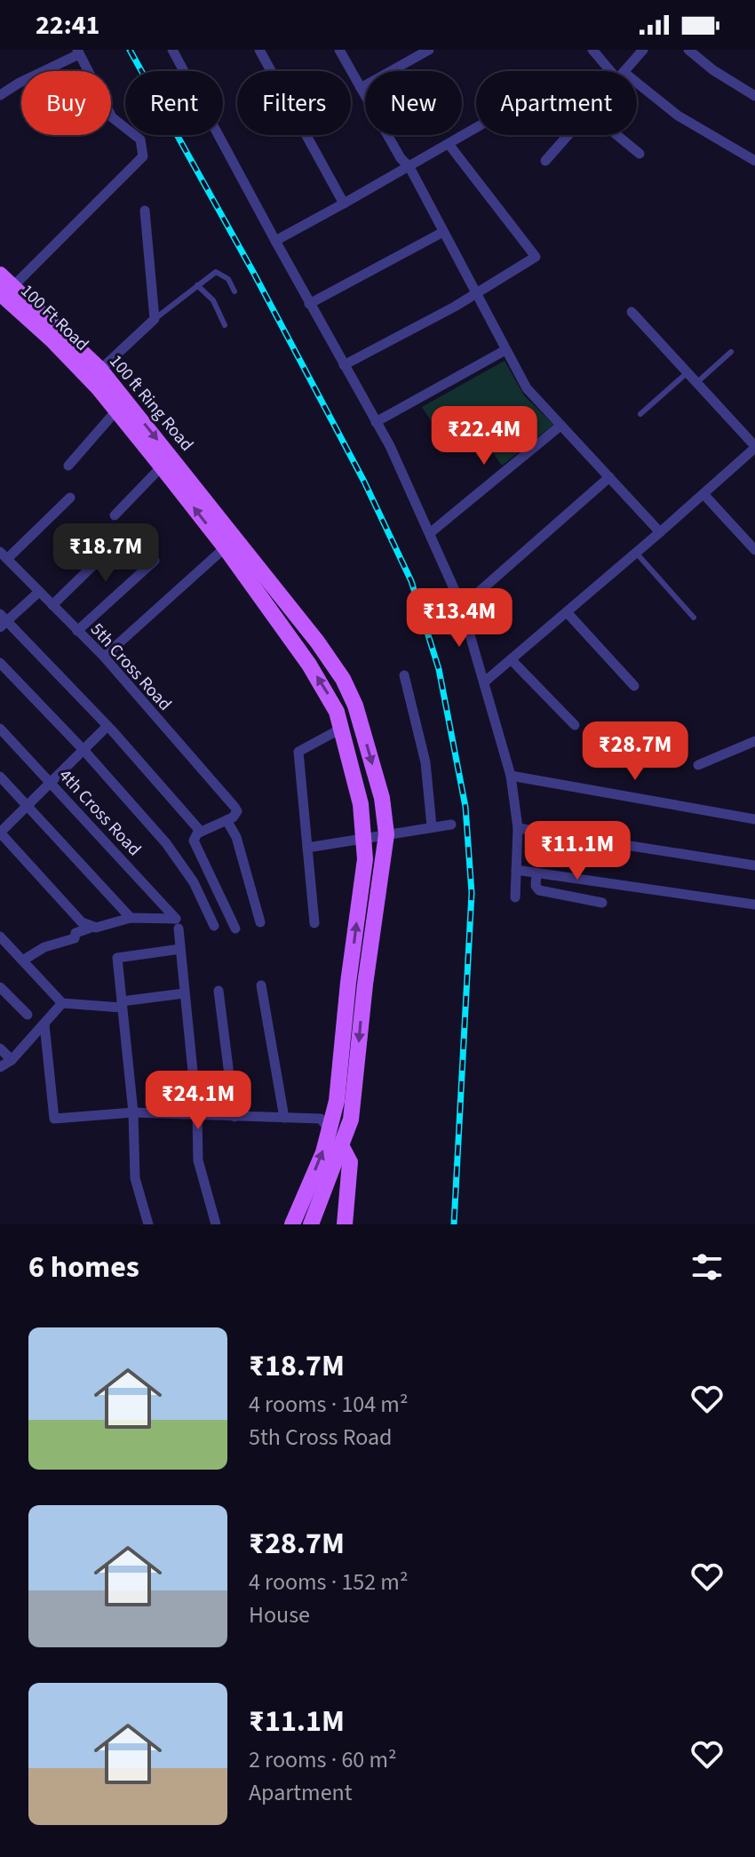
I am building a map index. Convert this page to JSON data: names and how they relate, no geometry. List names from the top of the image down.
{
  "streets": {
    "main road": ["100 Ft Road", "100 ft Ring Road"],
    "street": ["5th Cross Road", "4th Cross Road"]
  },
  "crossings": [
    ["100 Ft Road", "100 ft Ring Road"]
  ],
  "one_way": ["100 Ft Road", "100 ft Ring Road"],
  "page": {
    "status": "22:41",
    "chip": [
      "Buy",
      "Rent",
      "Filters",
      "New",
      "Apartment"
    ],
    "price": [
      "₹22.4M",
      "₹18.7M",
      "₹13.4M",
      "₹28.7M",
      "₹11.1M",
      "₹24.1M"
    ],
    "heading": "6 homes",
    "list": [
      {
        "name": "₹18.7M",
        "note": "4 rooms · 104 m² · 5th Cross Road"
      },
      {
        "name": "₹28.7M",
        "note": "4 rooms · 152 m² · House"
      },
      {
        "name": "₹11.1M",
        "note": "2 rooms · 60 m² · Apartment"
      }
    ]
  }
}
